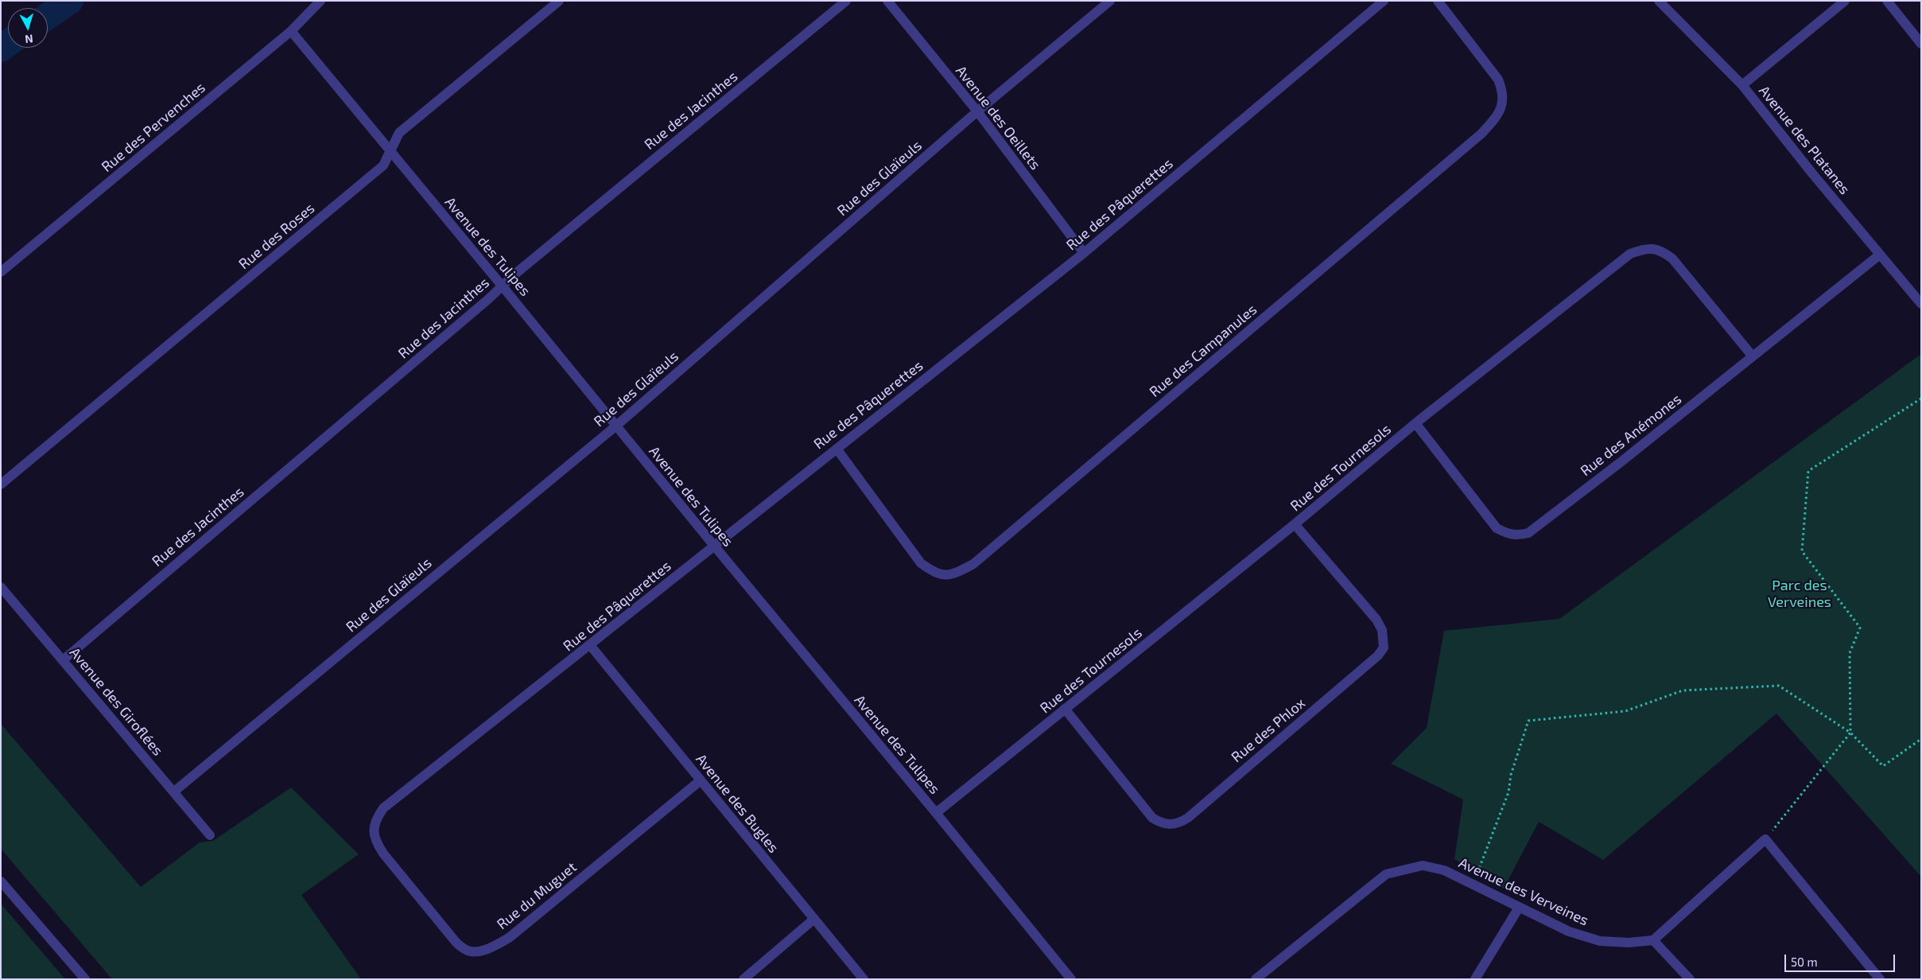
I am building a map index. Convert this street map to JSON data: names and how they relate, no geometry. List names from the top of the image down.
{
  "streets": {
    "street": [
      "Rue des Jacinthes",
      "Avenue des Oeillets",
      "Rue des Pervenches",
      "Avenue des Platanes",
      "Rue des Glaïeuls",
      "Rue des Pâquerettes",
      "Rue des Roses",
      "Avenue des Tulipes",
      "Rue des Campanules",
      "Rue des Anémones",
      "Rue des Tournesols",
      "Avenue des Giroflées",
      "Rue des Phlox",
      "Avenue des Bugles",
      "Avenue des Verveines",
      "Rue du Muguet"
    ]
  },
  "crossings": [
    ["Rue des Jacinthes", "Avenue des Tulipes"],
    ["Rue des Jacinthes", "Avenue des Giroflées"],
    ["Avenue des Oeillets", "Rue des Glaïeuls"],
    ["Avenue des Oeillets", "Rue des Pâquerettes"],
    ["Rue des Pervenches", "Avenue des Tulipes"],
    ["Avenue des Platanes", "Rue des Anémones"],
    ["Rue des Glaïeuls", "Avenue des Tulipes"],
    ["Rue des Glaïeuls", "Avenue des Giroflées"],
    ["Rue des Pâquerettes", "Avenue des Tulipes"],
    ["Rue des Pâquerettes", "Rue des Campanules"],
    ["Rue des Pâquerettes", "Avenue des Bugles"],
    ["Rue des Pâquerettes", "Rue du Muguet"],
    ["Rue des Roses", "Avenue des Tulipes"],
    ["Avenue des Tulipes", "Rue des Tournesols"],
    ["Rue des Anémones", "Rue des Tournesols"],
    ["Rue des Tournesols", "Rue des Phlox"],
    ["Avenue des Bugles", "Rue du Muguet"]
  ],
  "parks": ["Parc des Verveines"],
  "scale_bar": "50 m",
  "north": "bottom"
}
